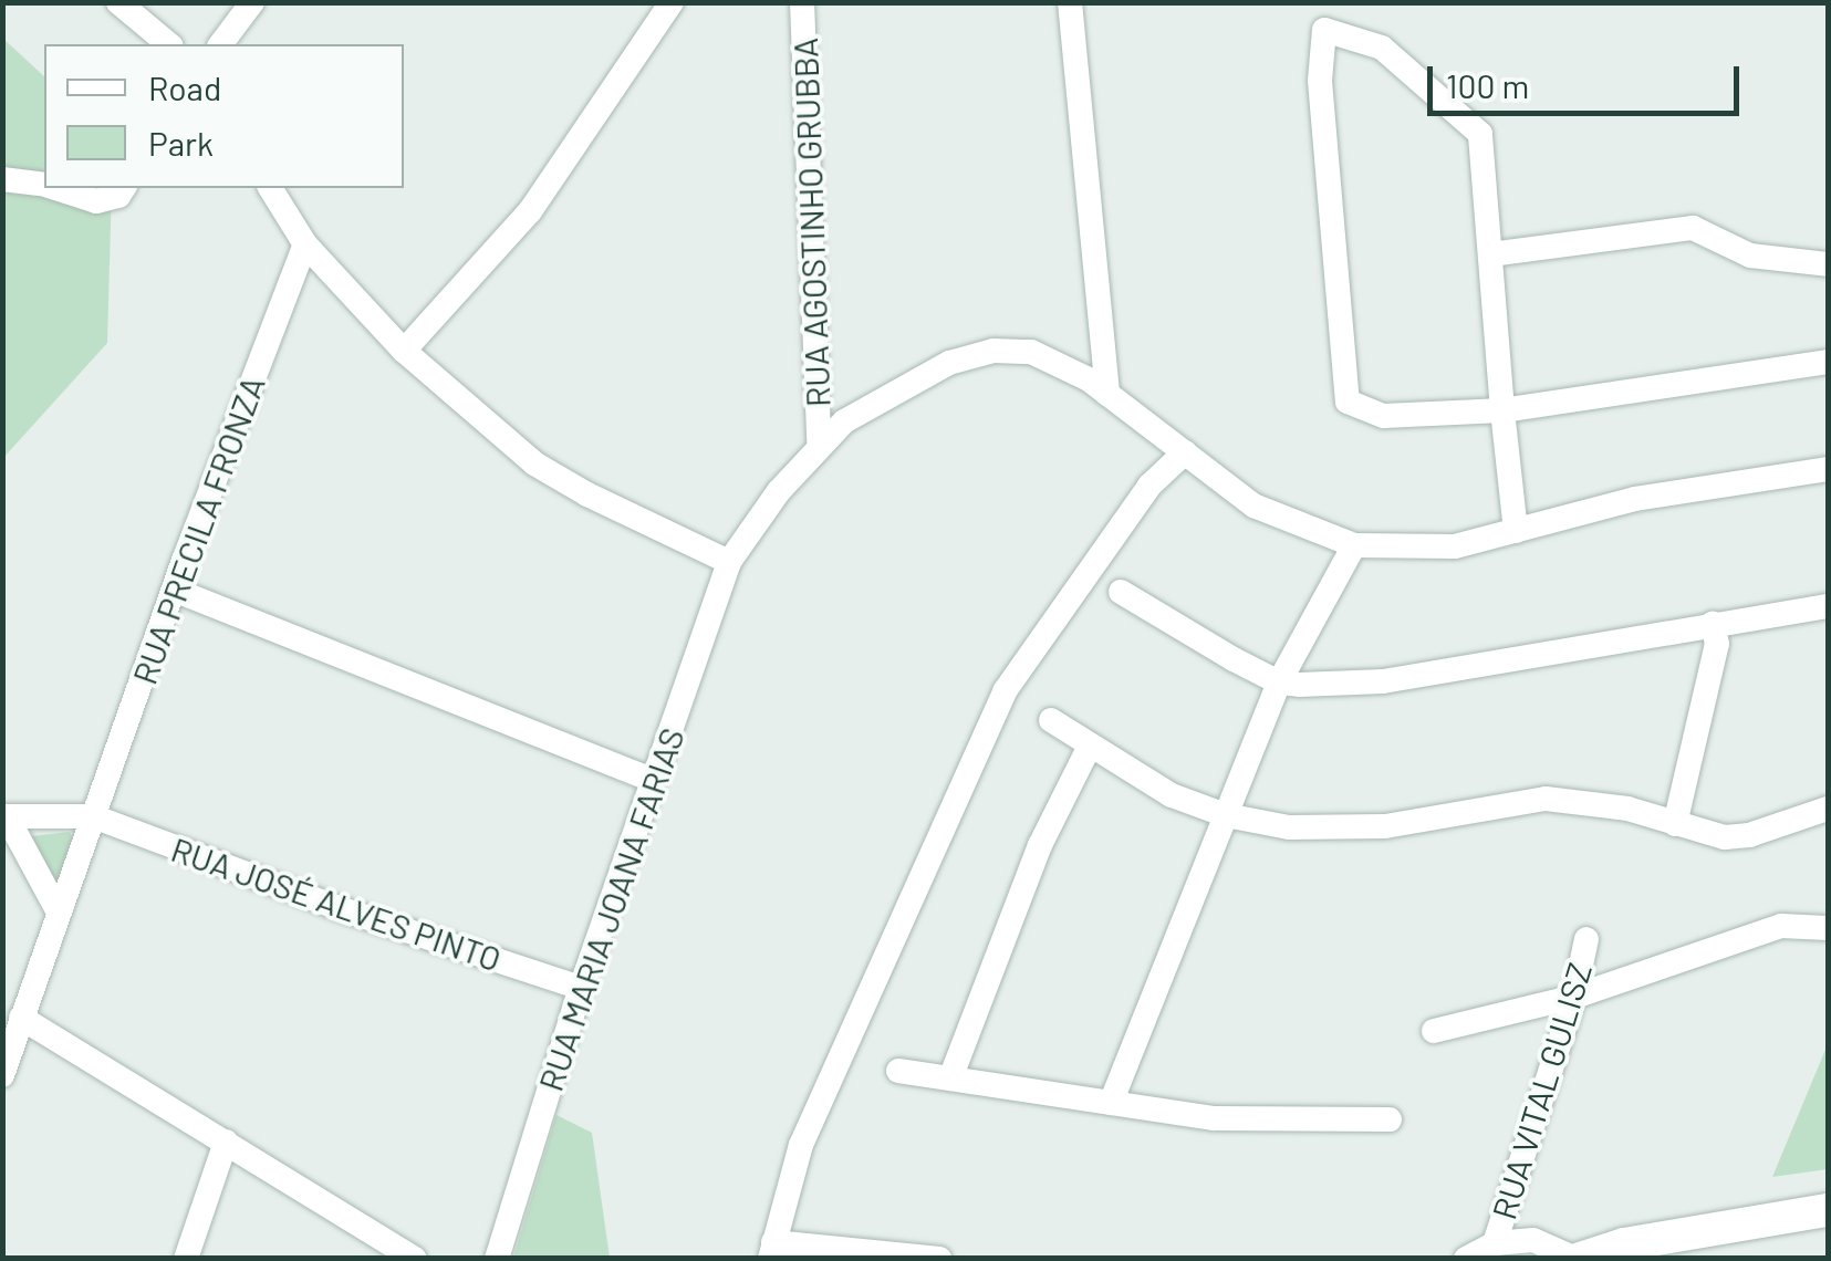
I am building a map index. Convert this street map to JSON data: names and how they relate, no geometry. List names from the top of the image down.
{
  "streets": {
    "street": [
      "RUA AGOSTINHO GRUBBA",
      "RUA PRECILA FRONZA",
      "RUA JOSÉ ALVES PINTO",
      "RUA MARIA JOANA FARIAS",
      "RUA VITAL GULISZ"
    ]
  },
  "crossings": [
    ["RUA AGOSTINHO GRUBBA", "RUA MARIA JOANA FARIAS"],
    ["RUA PRECILA FRONZA", "RUA JOSÉ ALVES PINTO"],
    ["RUA JOSÉ ALVES PINTO", "RUA MARIA JOANA FARIAS"]
  ],
  "legend": ["Road", "Park"],
  "scale_bar": "100 m"
}
